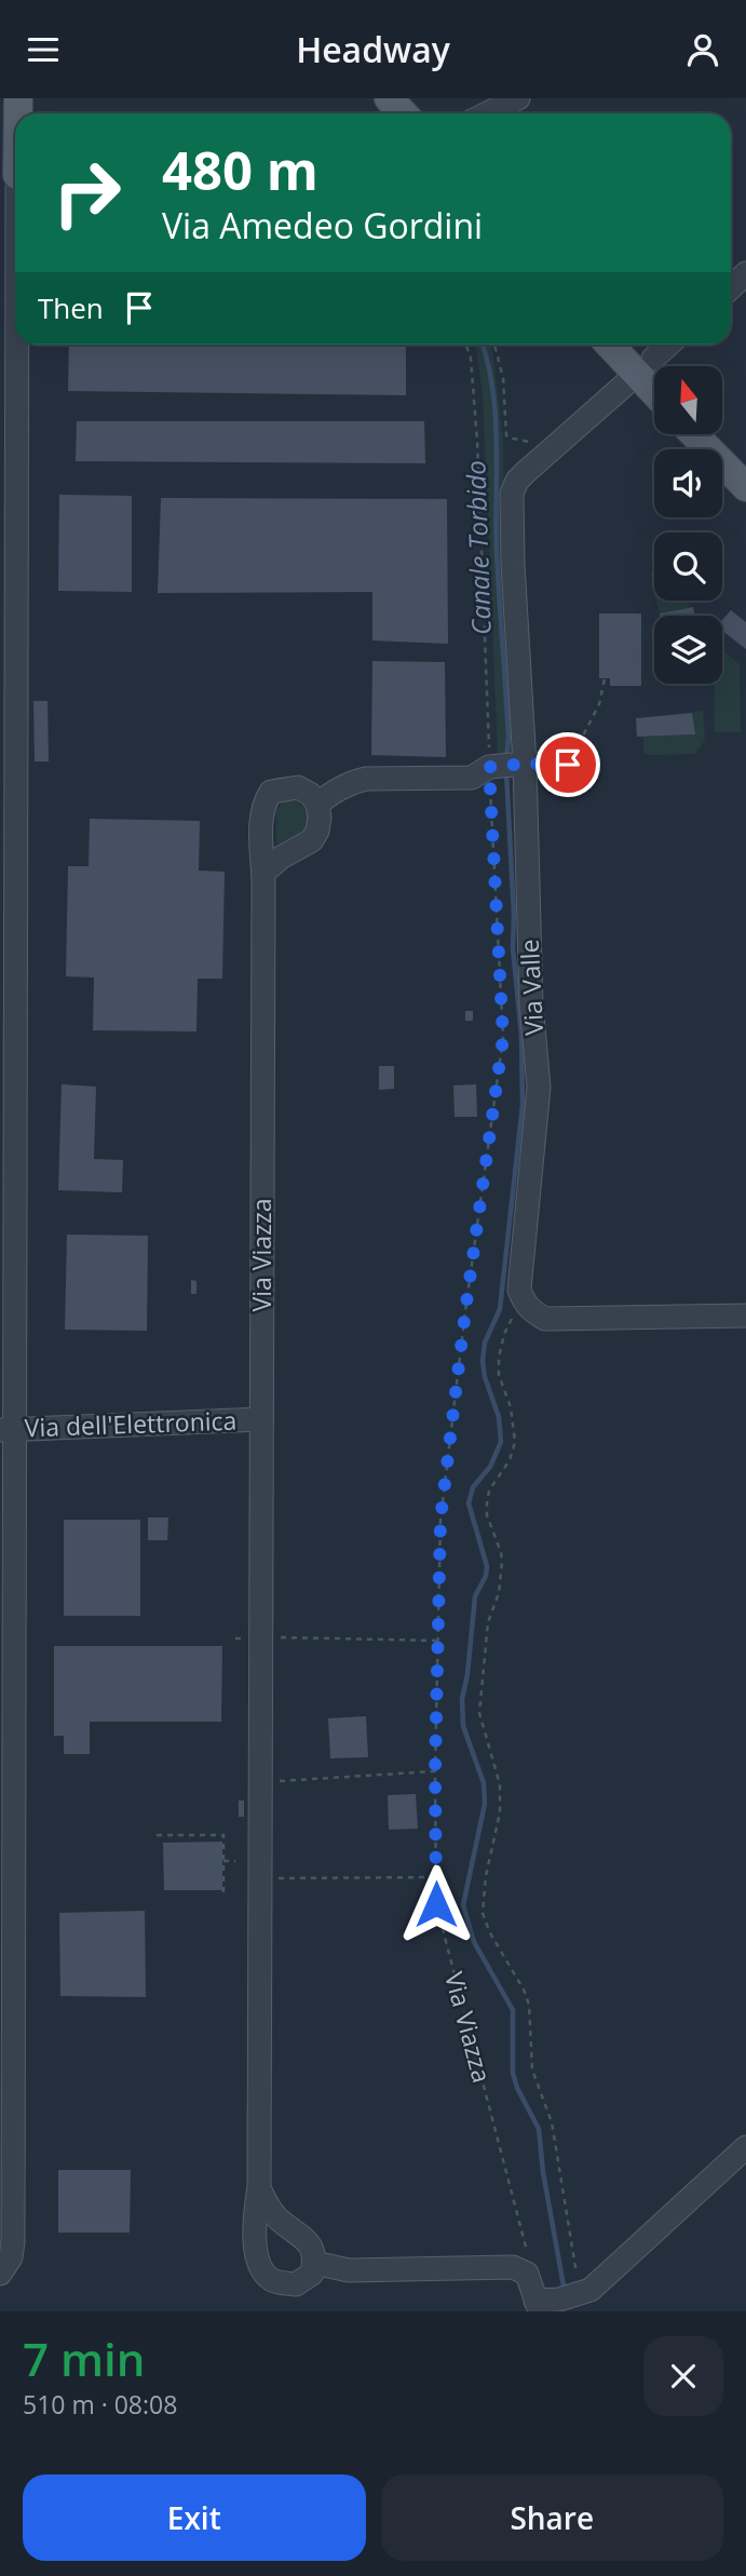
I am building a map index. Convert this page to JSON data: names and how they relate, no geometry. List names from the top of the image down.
{
  "streets": {
    "street": ["Via Valle", "Via Viazza", "Via dell'Elettronica"]
  },
  "crossings": [
    ["Via Viazza", "Via dell'Elettronica"]
  ],
  "water": ["Canale Torbido"],
  "north": "top",
  "page": {
    "header": "Headway",
    "turn": ["480 m", "Via Amedeo Gordini"],
    "then": "Then",
    "heading": ["7 min", "510 m · 08:08"],
    "buttons": ["Exit", "Share"]
  }
}
